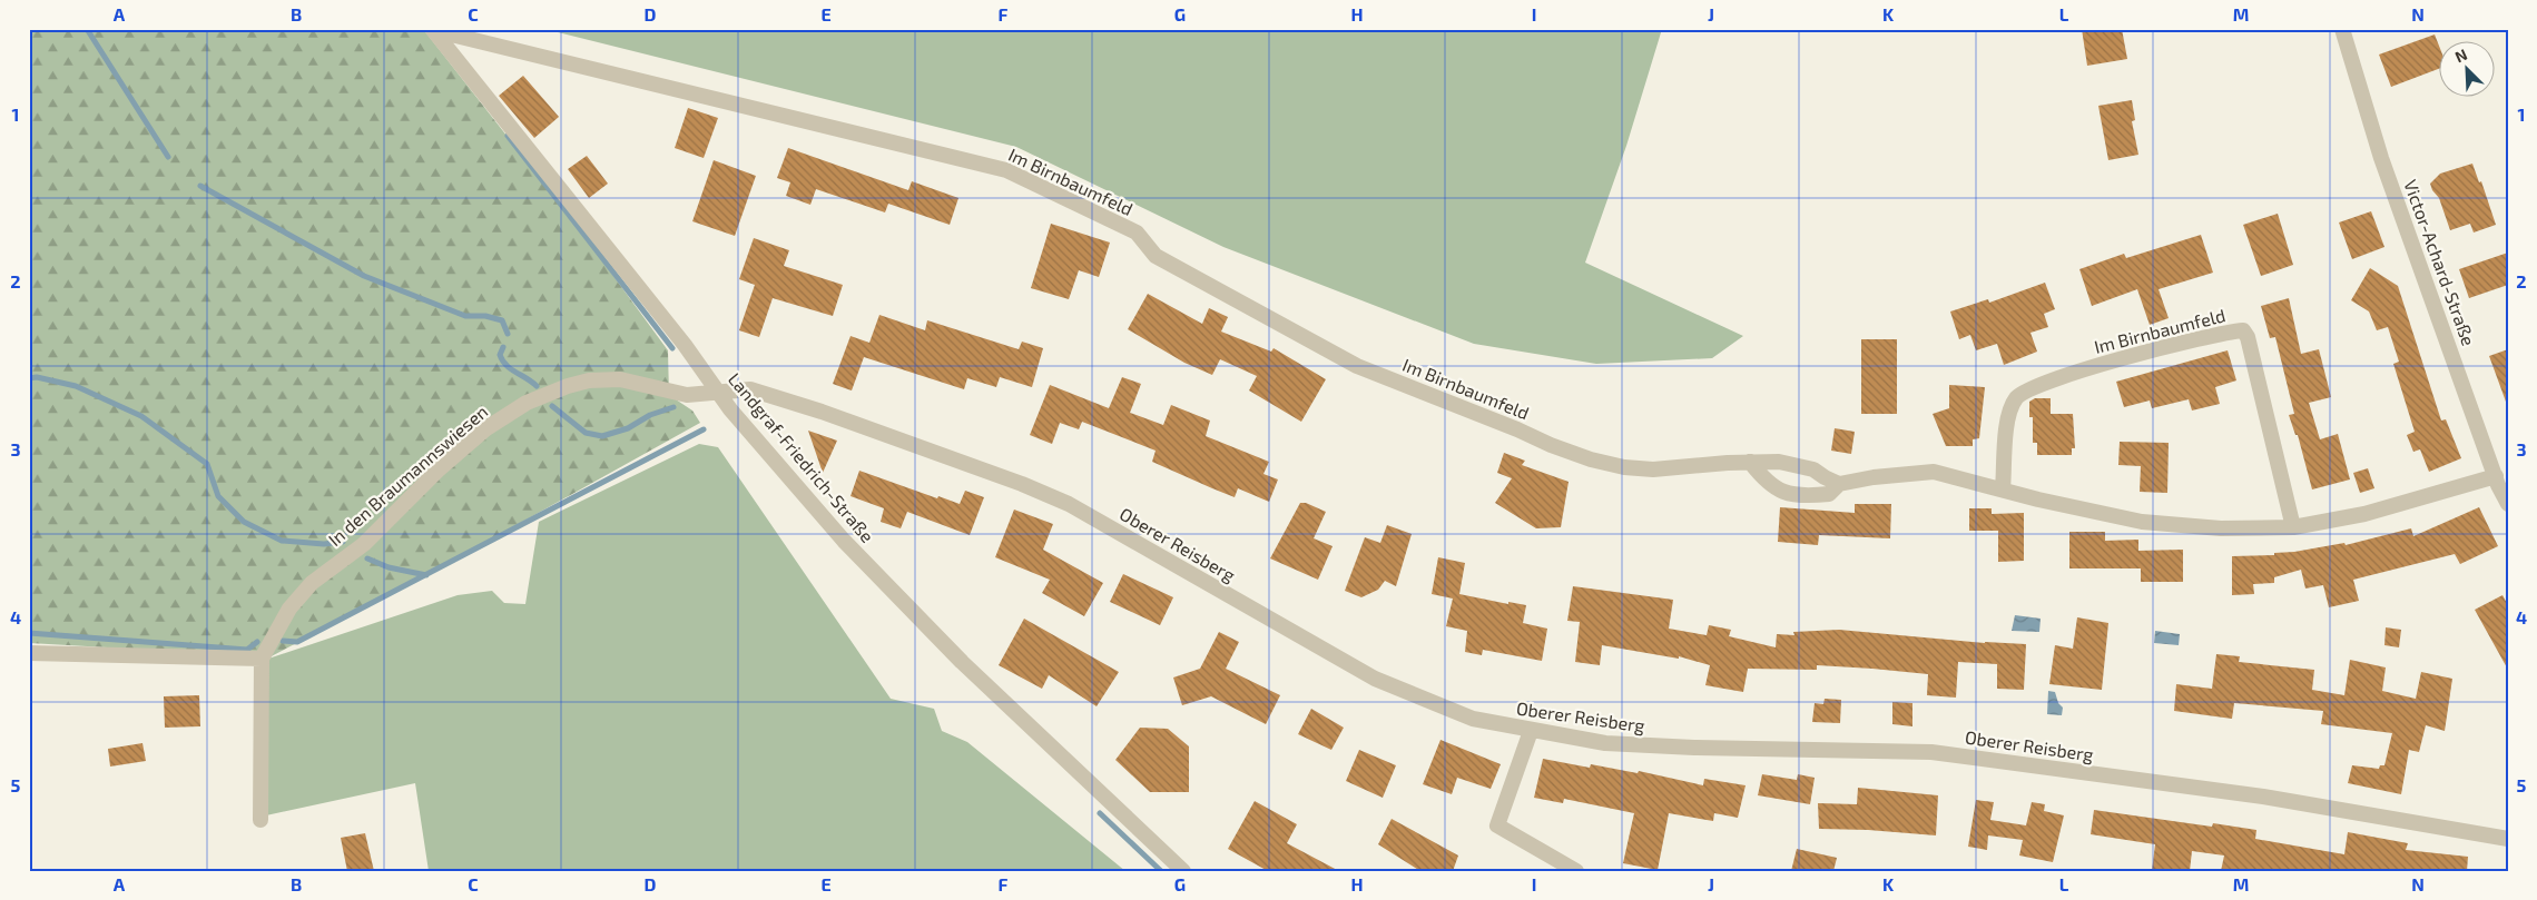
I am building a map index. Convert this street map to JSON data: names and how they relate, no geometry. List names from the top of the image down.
{
  "streets": {
    "street": [
      "Im Birnbaumfeld",
      "Victor-Achard-Straße",
      "Landgraf-Friedrich-Straße",
      "In den Braumannswiesen",
      "Oberer Reisberg"
    ]
  },
  "crossings": [
    ["Im Birnbaumfeld", "Landgraf-Friedrich-Straße"],
    ["Landgraf-Friedrich-Straße", "In den Braumannswiesen"],
    ["Landgraf-Friedrich-Straße", "Oberer Reisberg"],
    ["In den Braumannswiesen", "Oberer Reisberg"]
  ],
  "north": "top left",
  "grid": {
    "columns": [
      "A",
      "B",
      "C",
      "D",
      "E",
      "F",
      "G",
      "H",
      "I",
      "J",
      "K",
      "L",
      "M",
      "N"
    ],
    "rows": [
      "1",
      "2",
      "3",
      "4",
      "5"
    ]
  }
}
